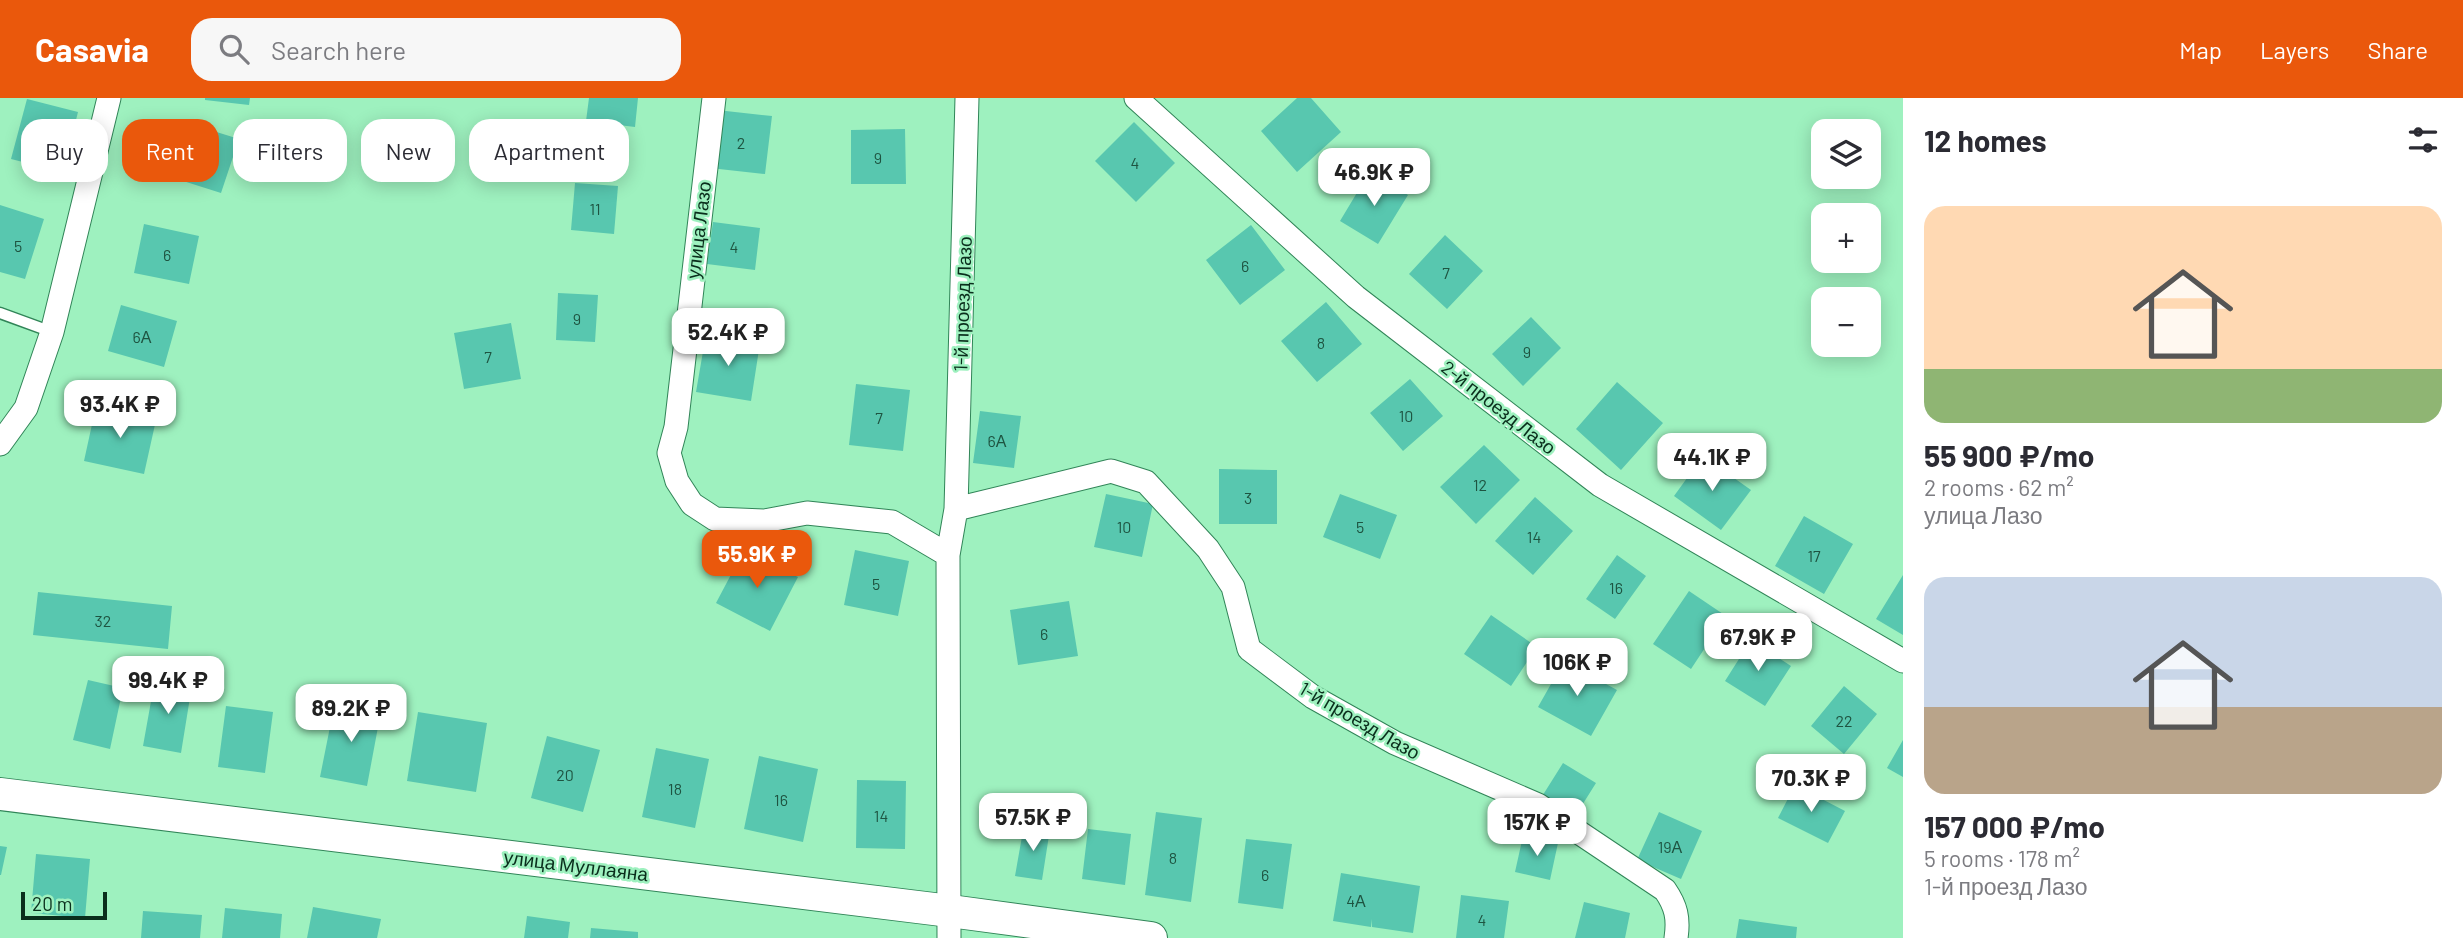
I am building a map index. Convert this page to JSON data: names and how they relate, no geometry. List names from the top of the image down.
{
  "streets": {
    "main road": ["улица Муллаяна"],
    "street": ["улица Лазо", "1-й проезд Лазо", "2-й проезд Лазо"]
  },
  "crossings": [
    ["улица Лазо", "1-й проезд Лазо"],
    ["1-й проезд Лазо", "улица Муллаяна"]
  ],
  "house_numbers": [
    "2",
    "9",
    "4",
    "11",
    "5",
    "4",
    "6",
    "6",
    "7",
    "9",
    "6А",
    "8",
    "9",
    "7",
    "10",
    "7",
    "6А",
    "12",
    "3",
    "10",
    "5",
    "14",
    "17",
    "5",
    "16",
    "32",
    "6",
    "22",
    "20",
    "18",
    "16",
    "14",
    "19А",
    "8",
    "6",
    "4А",
    "4"
  ],
  "scale_bar": "20 m",
  "page": {
    "header": "Casavia",
    "search": "Search here",
    "nav": ["Map", "Layers", "Share"],
    "heading": "12 homes",
    "map_buttons": ["+", "−"],
    "chip": [
      "Buy",
      "Rent",
      "Filters",
      "New",
      "Apartment"
    ],
    "price": [
      "46.9K ₽",
      "52.4K ₽",
      "93.4K ₽",
      "44.1K ₽",
      "55.9K ₽",
      "67.9K ₽",
      "106K ₽",
      "99.4K ₽",
      "89.2K ₽",
      "70.3K ₽",
      "57.5K ₽",
      "157K ₽"
    ],
    "list": [
      {
        "name": "55 900 ₽/mo",
        "note": "2 rooms · 62 m² · улица Лазо"
      },
      {
        "name": "157 000 ₽/mo",
        "note": "5 rooms · 178 m² · 1-й проезд Лазо"
      }
    ],
    "scale": "20 m"
  }
}
